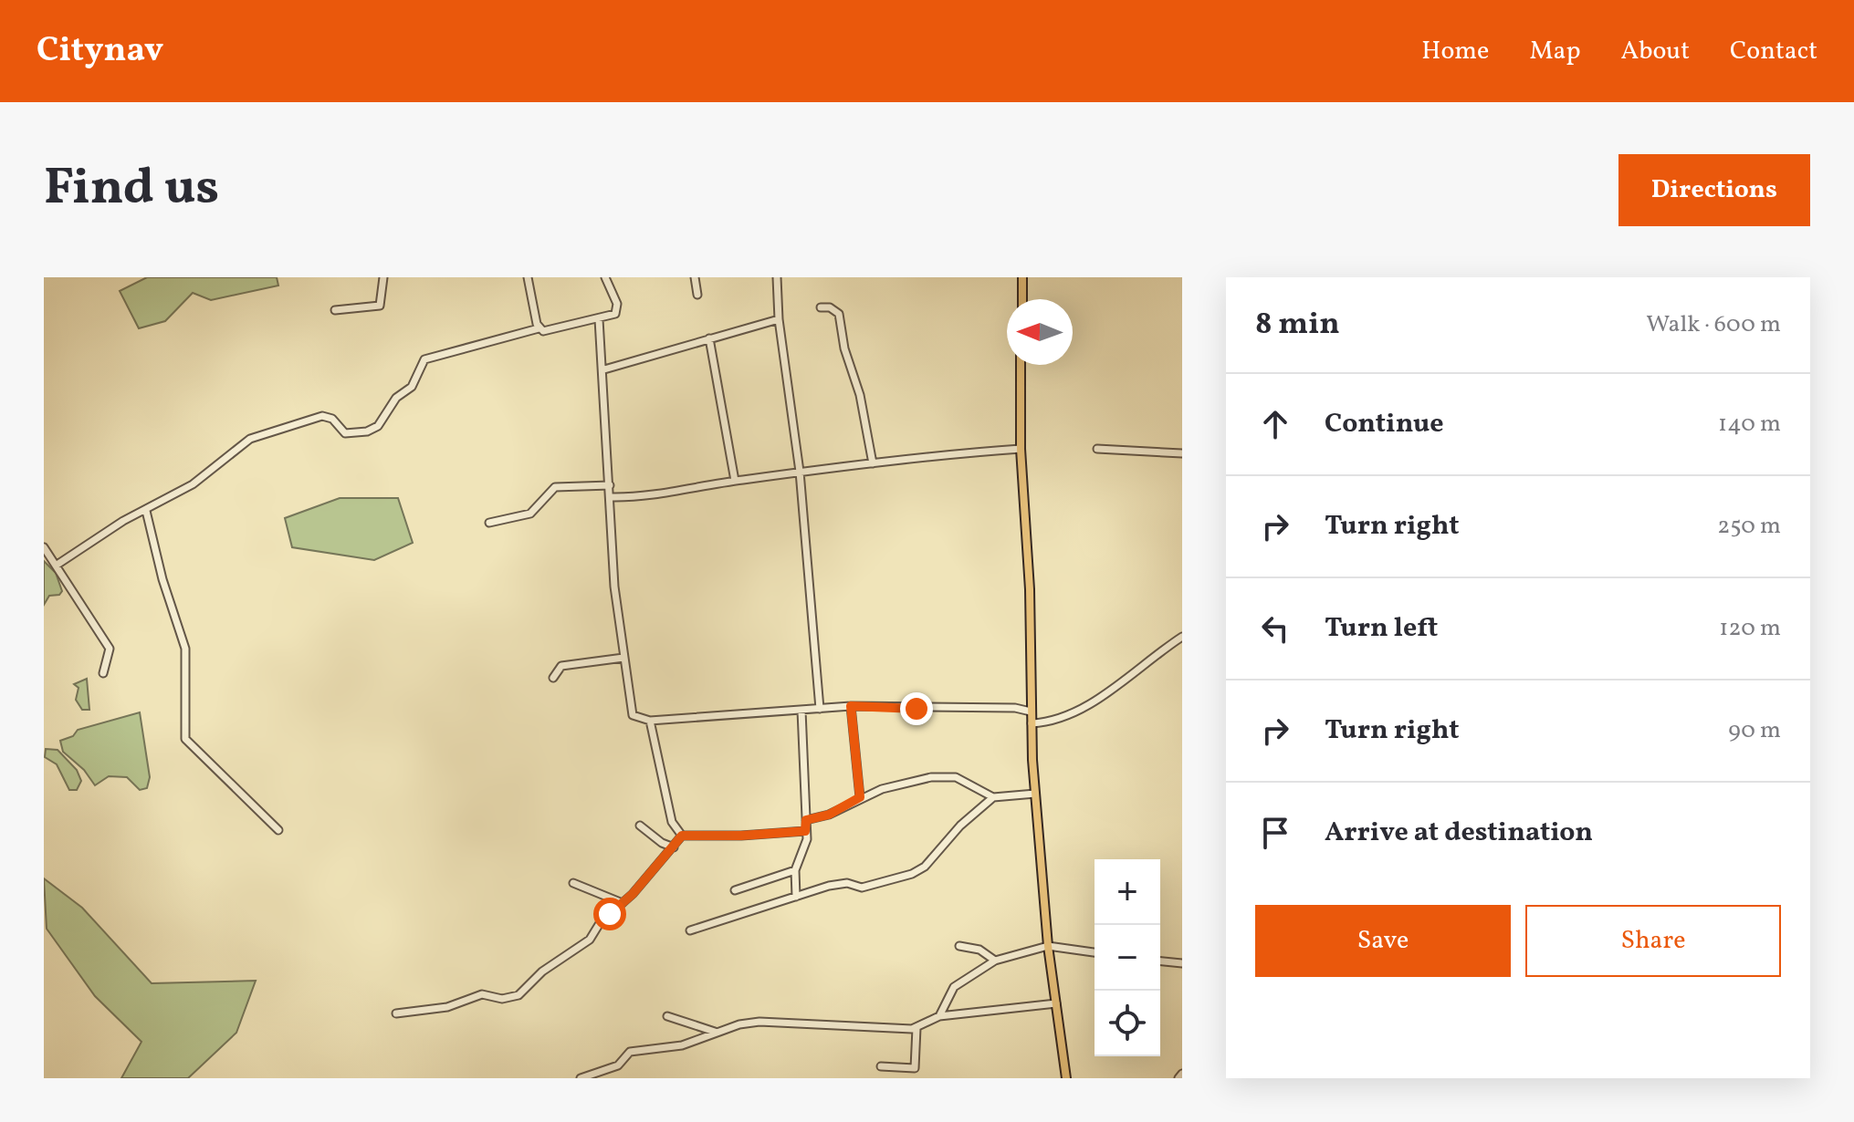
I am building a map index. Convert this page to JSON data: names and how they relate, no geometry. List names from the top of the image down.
{
  "north": "left",
  "page": {
    "header": "Citynav",
    "nav": [
      "Home",
      "Map",
      "About",
      "Contact"
    ],
    "title": "Find us",
    "buttons": [
      "Directions",
      ["Save", "Share"]
    ],
    "heading": ["8 min", "Walk · 600 m"],
    "list": [
      ["Continue", "140 m"],
      ["Turn right", "250 m"],
      ["Turn left", "120 m"],
      ["Turn right", "90 m"],
      "Arrive at destination"
    ],
    "map_buttons": ["+", "−"]
  }
}
